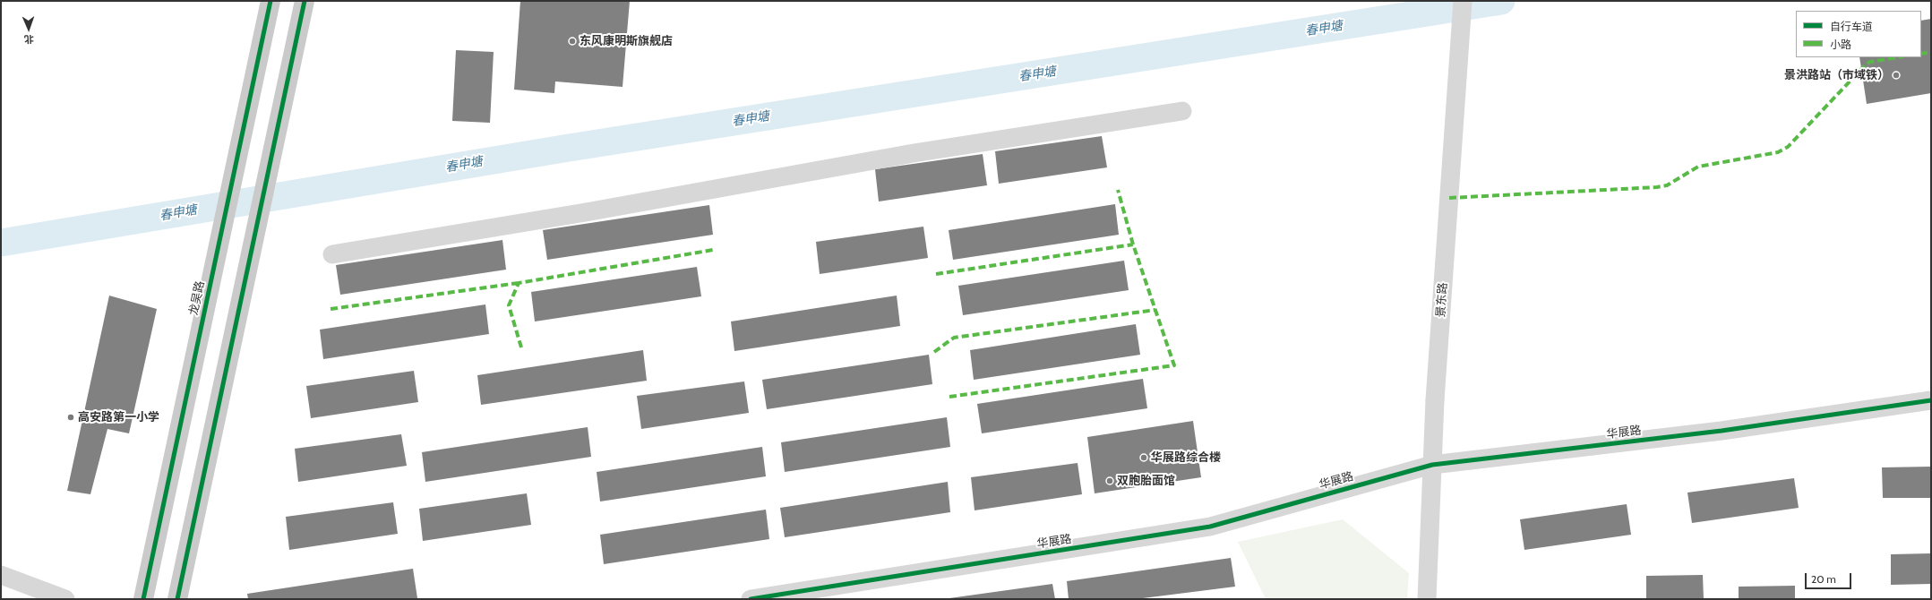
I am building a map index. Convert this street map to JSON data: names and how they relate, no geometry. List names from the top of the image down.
{
  "streets": {
    "main road": ["龙吴路"],
    "street": ["景东路", "华展路"]
  },
  "crossings": [
    ["景东路", "华展路"]
  ],
  "water": ["春申塘"],
  "places": [
    "东风康明斯旗舰店",
    "景洪路站（市域铁）",
    "高安路第一小学",
    "华展路综合楼",
    "双胞胎面馆"
  ],
  "legend": ["自行车道", "小路"],
  "scale_bar": "20 m",
  "north": "bottom"
}
